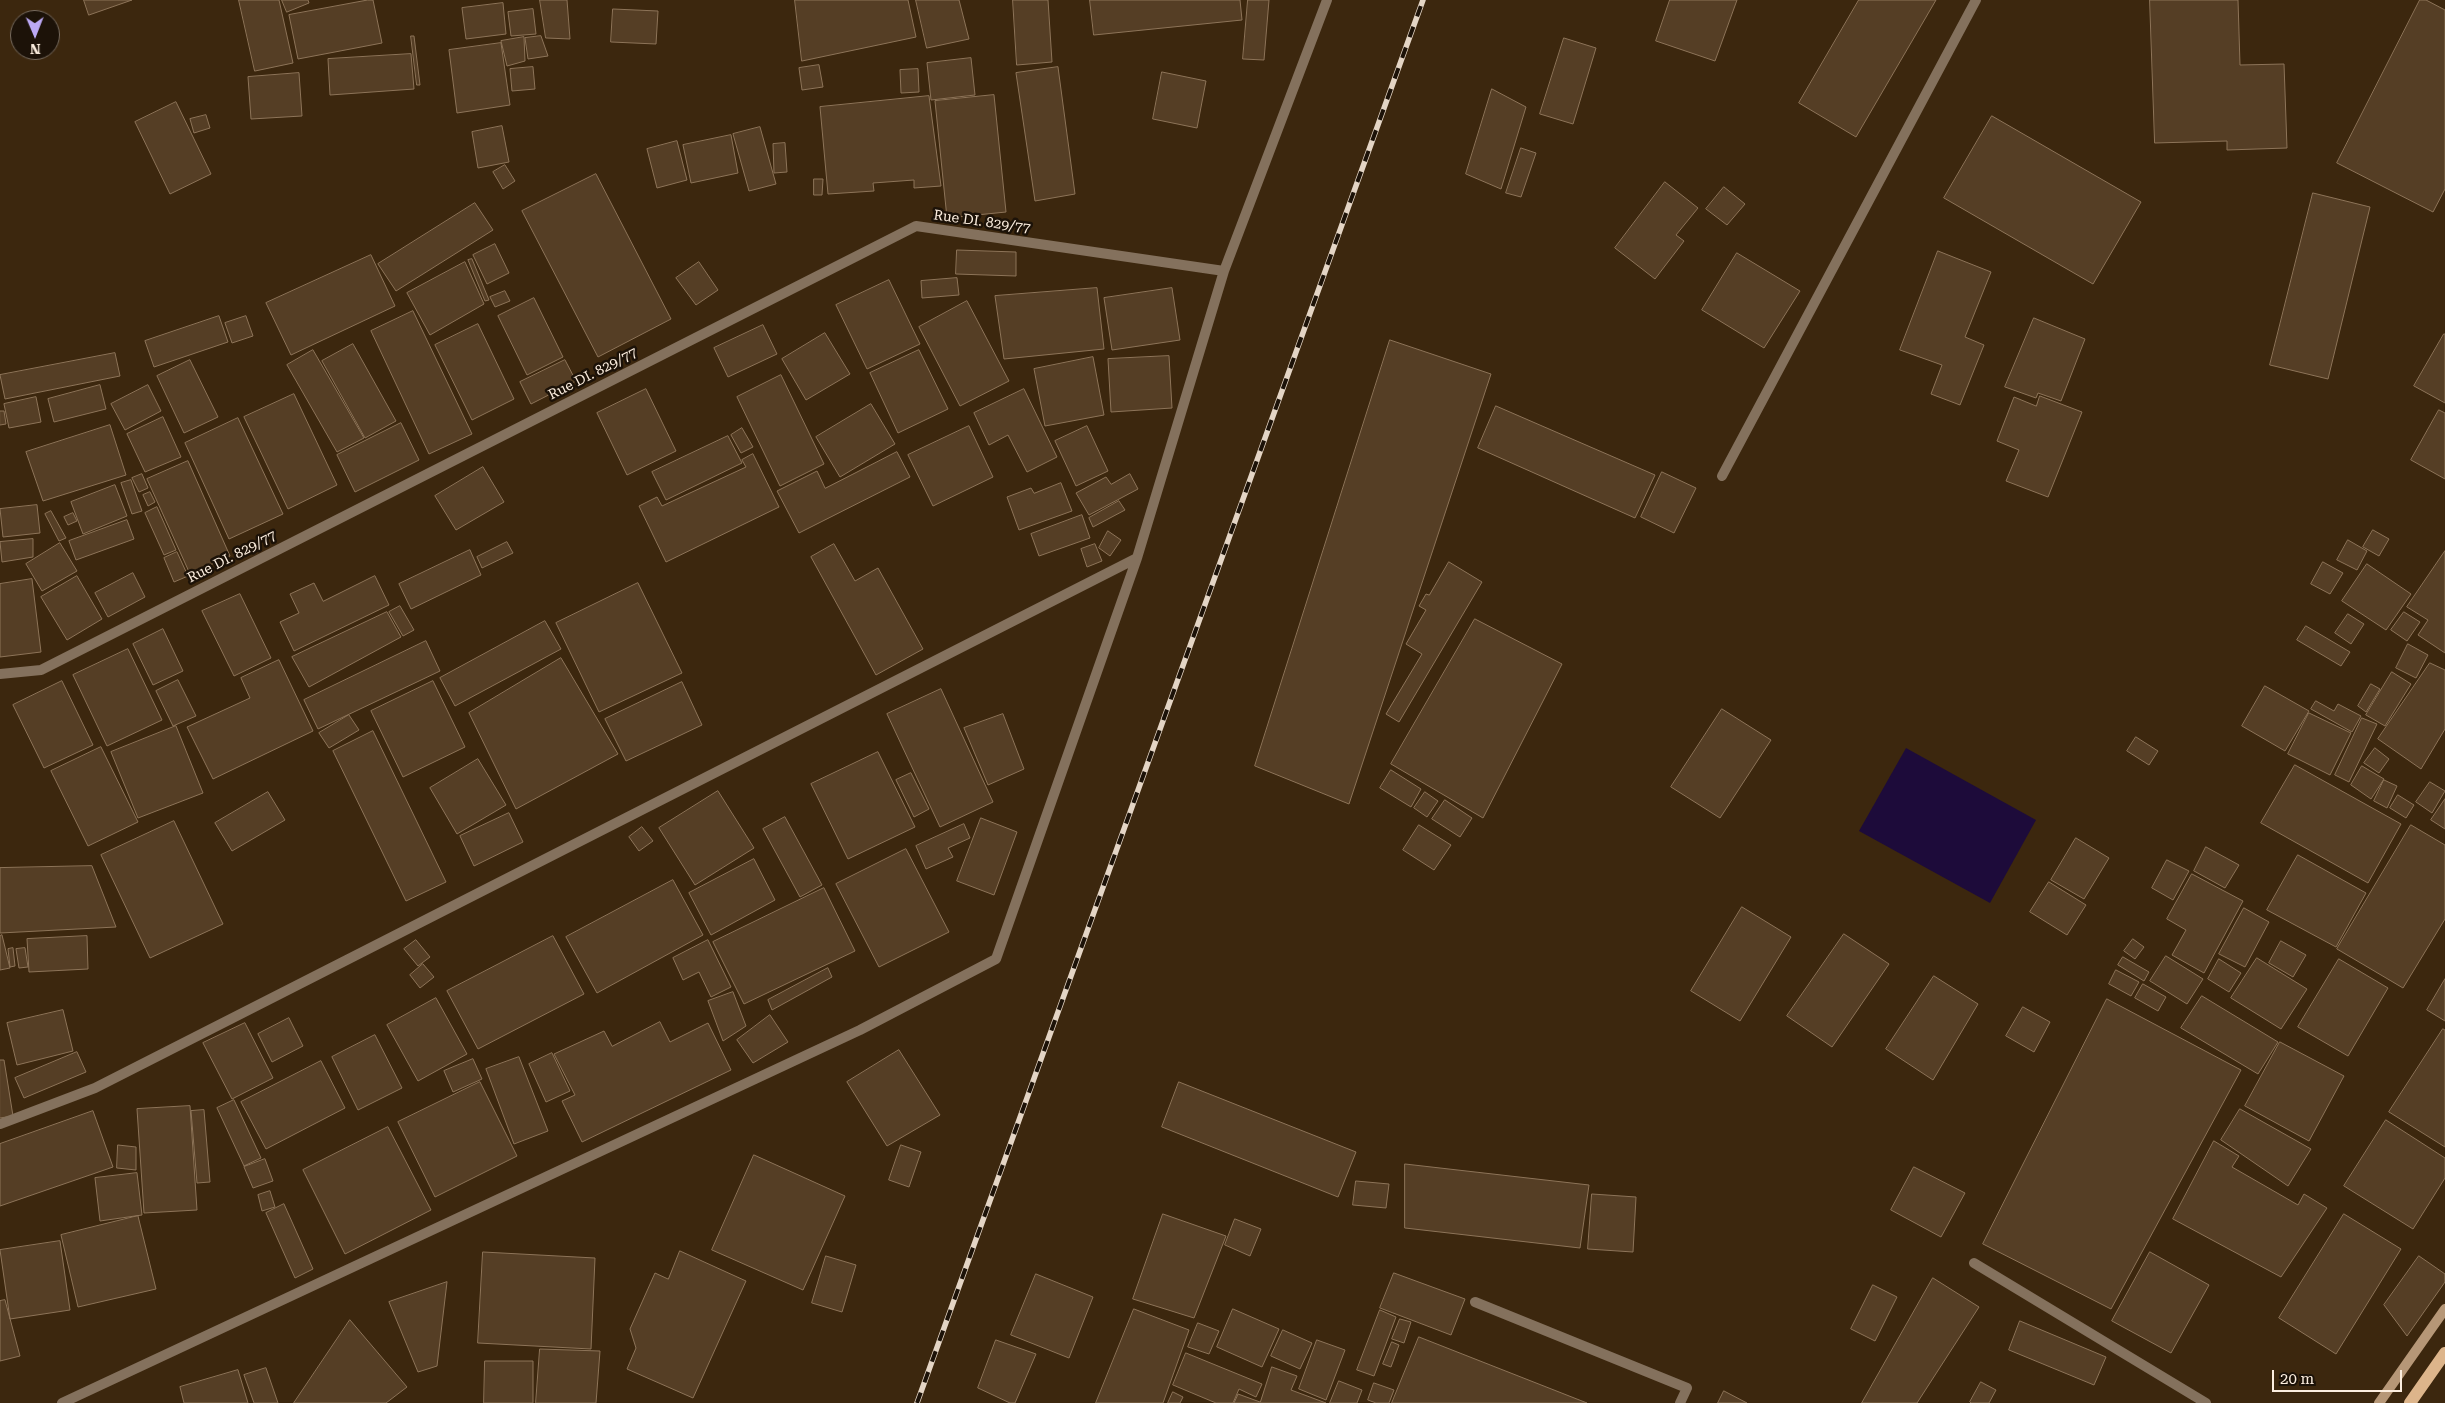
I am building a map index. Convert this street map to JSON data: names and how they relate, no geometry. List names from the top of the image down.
{
  "streets": {
    "street": ["Rue DI. 829/77"]
  },
  "scale_bar": "20 m",
  "north": "bottom"
}
